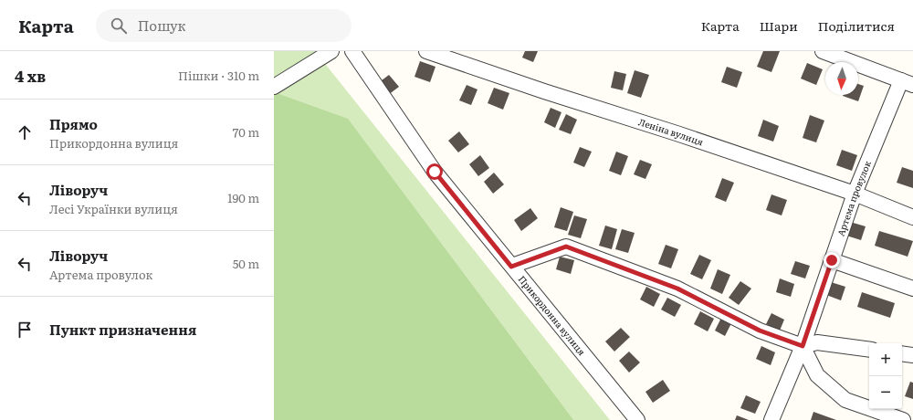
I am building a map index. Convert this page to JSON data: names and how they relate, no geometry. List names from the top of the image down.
{
  "streets": {
    "street": ["Леніна вулиця", "Артема провулок", "Прикордонна вулиця"]
  },
  "crossings": [
    ["Леніна вулиця", "Артема провулок"]
  ],
  "north": "bottom",
  "page": {
    "header": "Карта",
    "search": "Пошук",
    "nav": ["Карта", "Шари", "Поділитися"],
    "heading": ["4 хв", "Пішки · 310 m"],
    "list": [
      ["Прямо", "Прикордонна вулиця", "70 m"],
      ["Ліворуч", "Лесі Українки вулиця", "190 m"],
      ["Ліворуч", "Артема провулок", "50 m"],
      "Пункт призначення"
    ],
    "map_buttons": ["+", "−"]
  }
}
